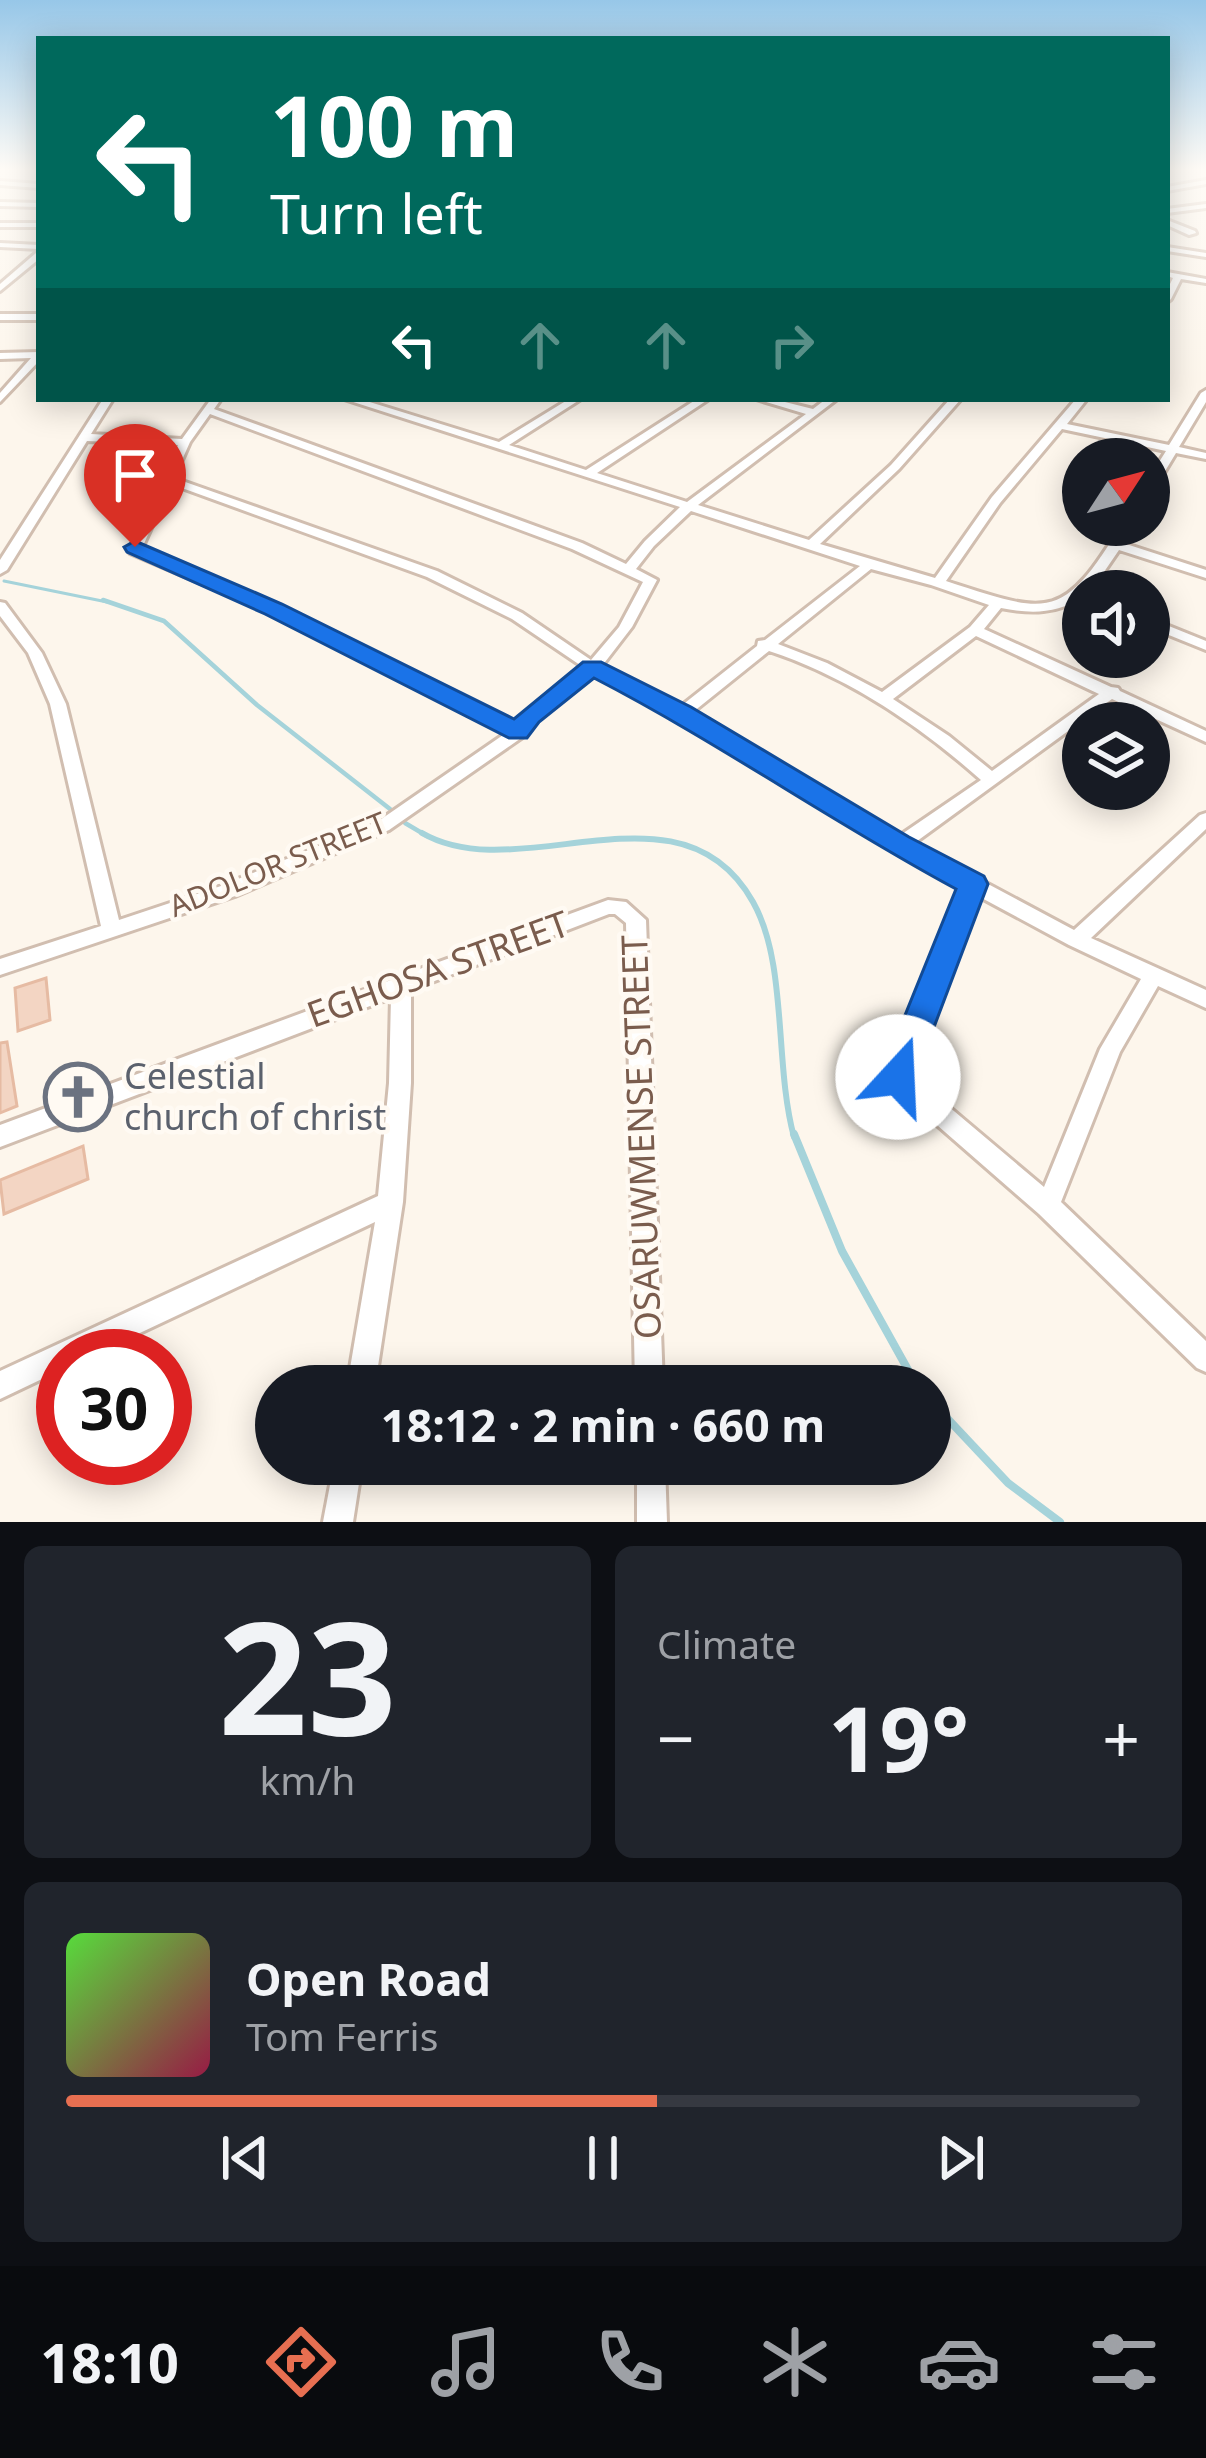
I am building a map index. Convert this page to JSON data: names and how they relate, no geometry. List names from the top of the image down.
{
  "streets": {
    "street": ["ADOLOR STREET", "EGHOSA STREET", "OSARUWMENSE STREET"]
  },
  "crossings": [
    ["EGHOSA STREET", "OSARUWMENSE STREET"]
  ],
  "places": {
    "church": ["Celestial church of christ"]
  },
  "north": "top right",
  "page": {
    "turn": ["100 m", "Turn left"],
    "limit": "30",
    "trip": "18:12 · 2 min · 660 m",
    "tile": [
      ["23", "km/h"],
      "Climate"
    ],
    "heat": ["−", "19°", "+"],
    "song": ["Open Road", "Tom Ferris"],
    "tabs": "18:10"
  }
}
